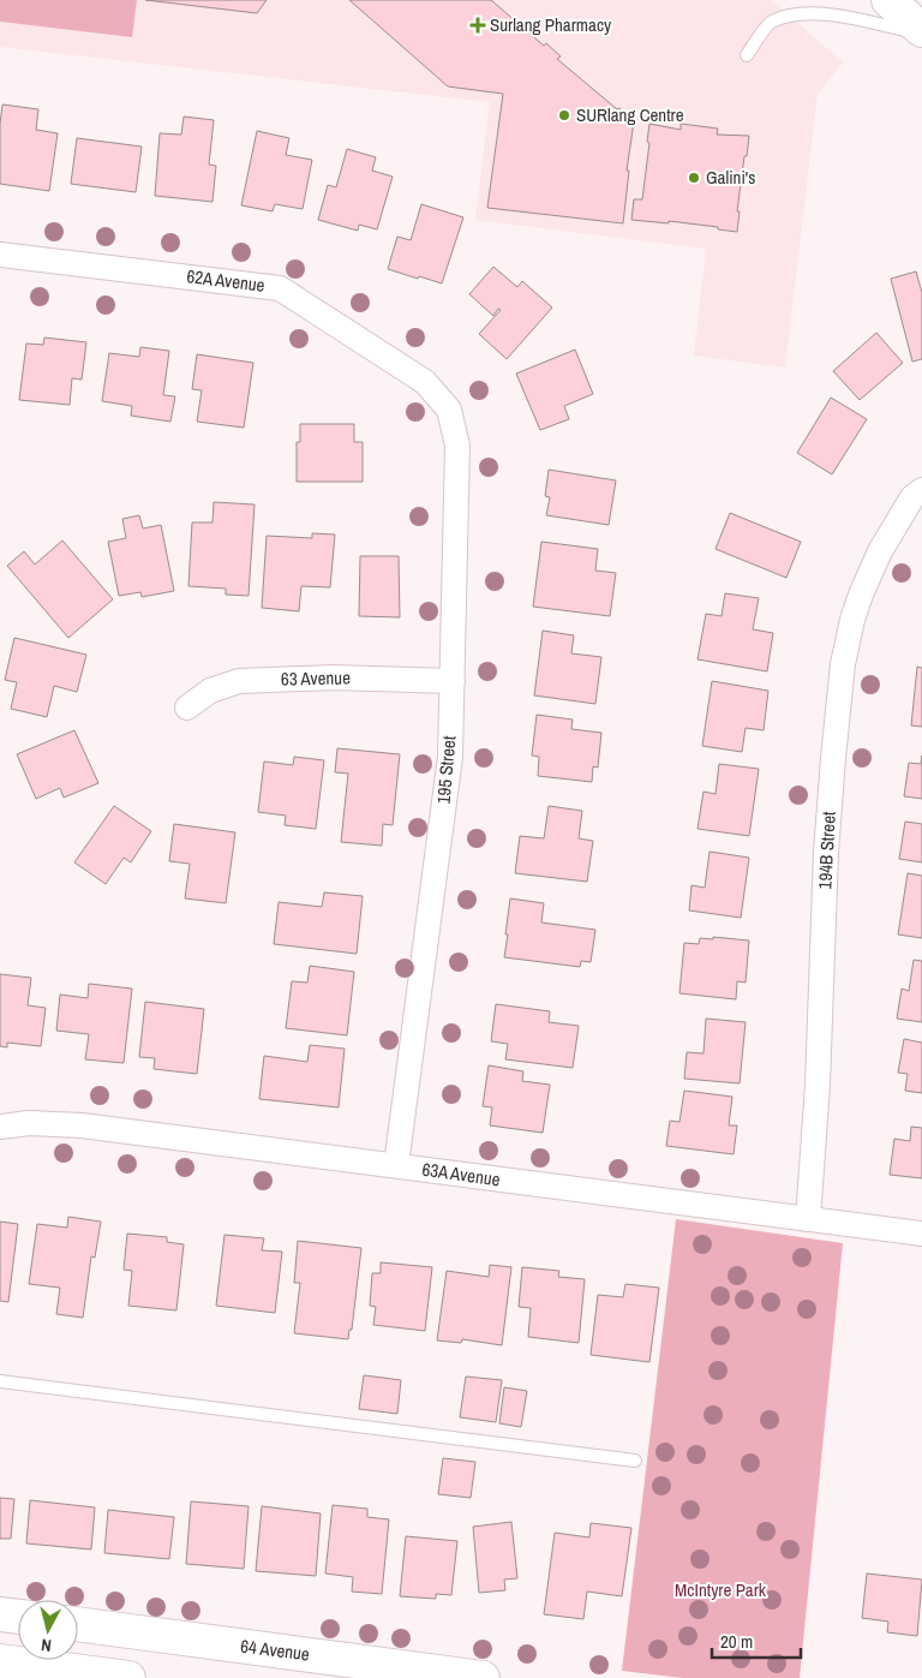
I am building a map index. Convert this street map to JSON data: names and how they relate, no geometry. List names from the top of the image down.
{
  "streets": {
    "main road": ["64 Avenue"],
    "street": [
      "62A Avenue",
      "63 Avenue",
      "195 Street",
      "194B Street",
      "63A Avenue"
    ]
  },
  "crossings": [
    ["62A Avenue", "195 Street"],
    ["63 Avenue", "195 Street"],
    ["195 Street", "63A Avenue"],
    ["194B Street", "63A Avenue"]
  ],
  "parks": ["McIntyre Park"],
  "places": {
    "health": ["Surlang Pharmacy"],
    "other": ["SURlang Centre", "Galini's"]
  },
  "scale_bar": "20 m",
  "north": "bottom"
}
